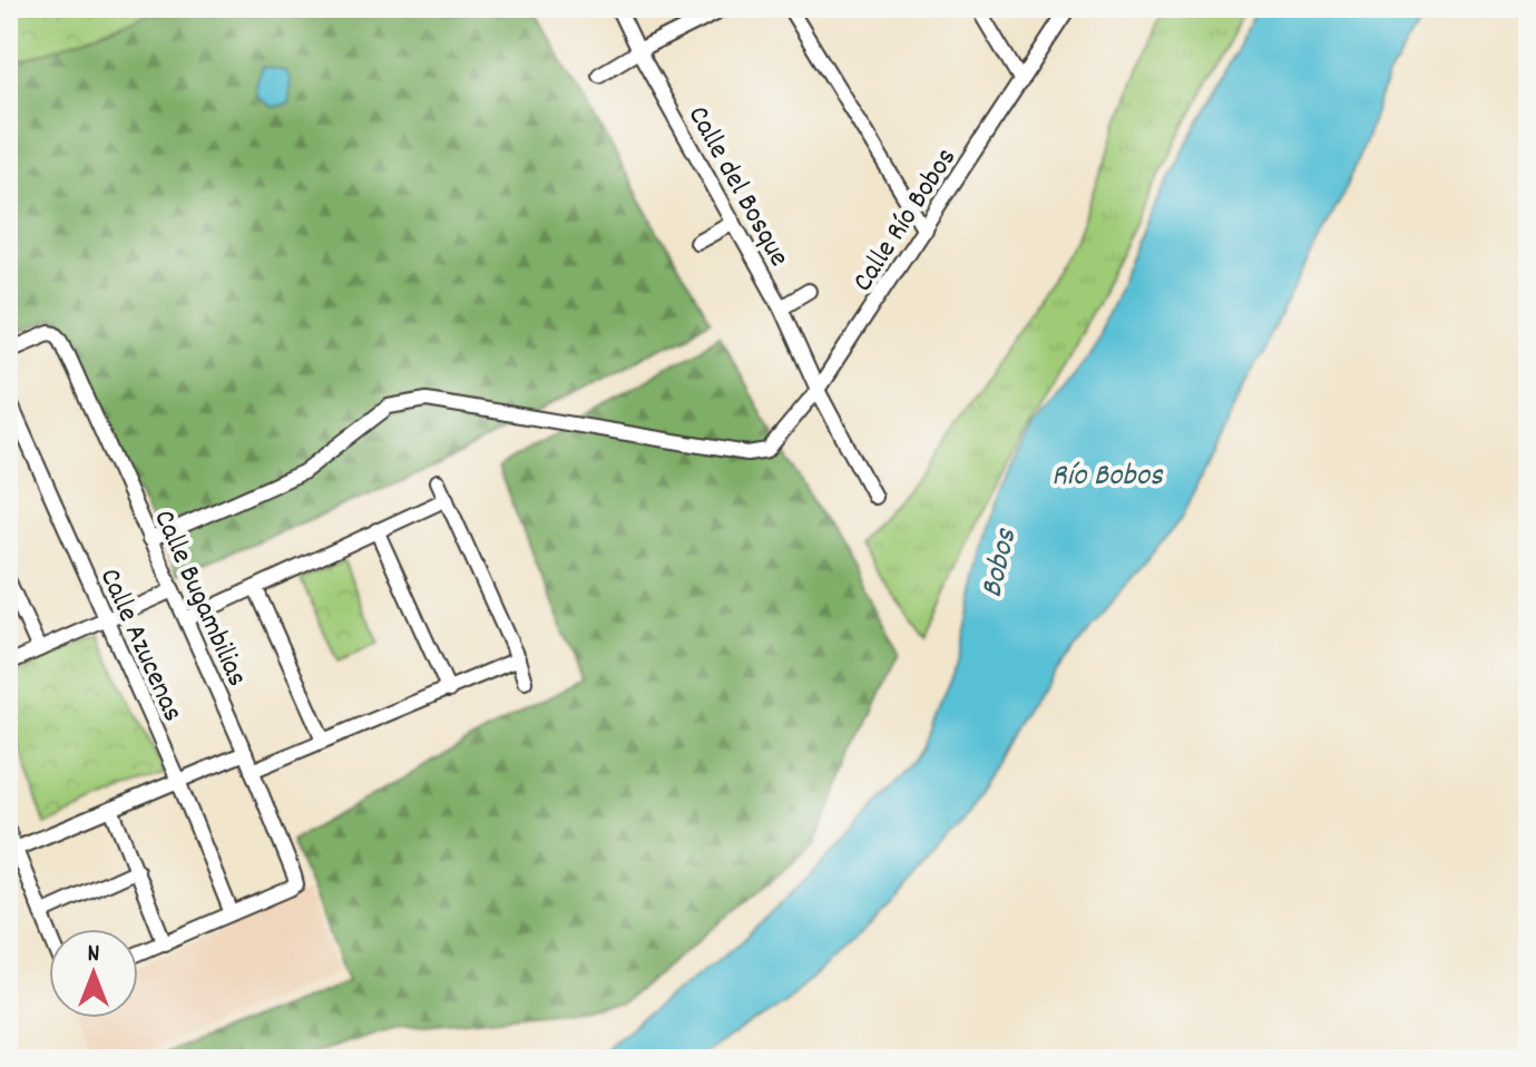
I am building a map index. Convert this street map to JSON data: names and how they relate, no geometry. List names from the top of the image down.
{
  "streets": {
    "street": [
      "Calle del Bosque",
      "Calle Río Bobos",
      "Calle Bugambilias",
      "Calle Azucenas"
    ]
  },
  "crossings": [
    ["Calle del Bosque", "Calle Río Bobos"],
    ["Calle Río Bobos", "Calle Bugambilias"],
    ["Calle Bugambilias", "Calle Azucenas"]
  ],
  "water": ["Río Bobos", "Bobos"],
  "north": "top"
}
